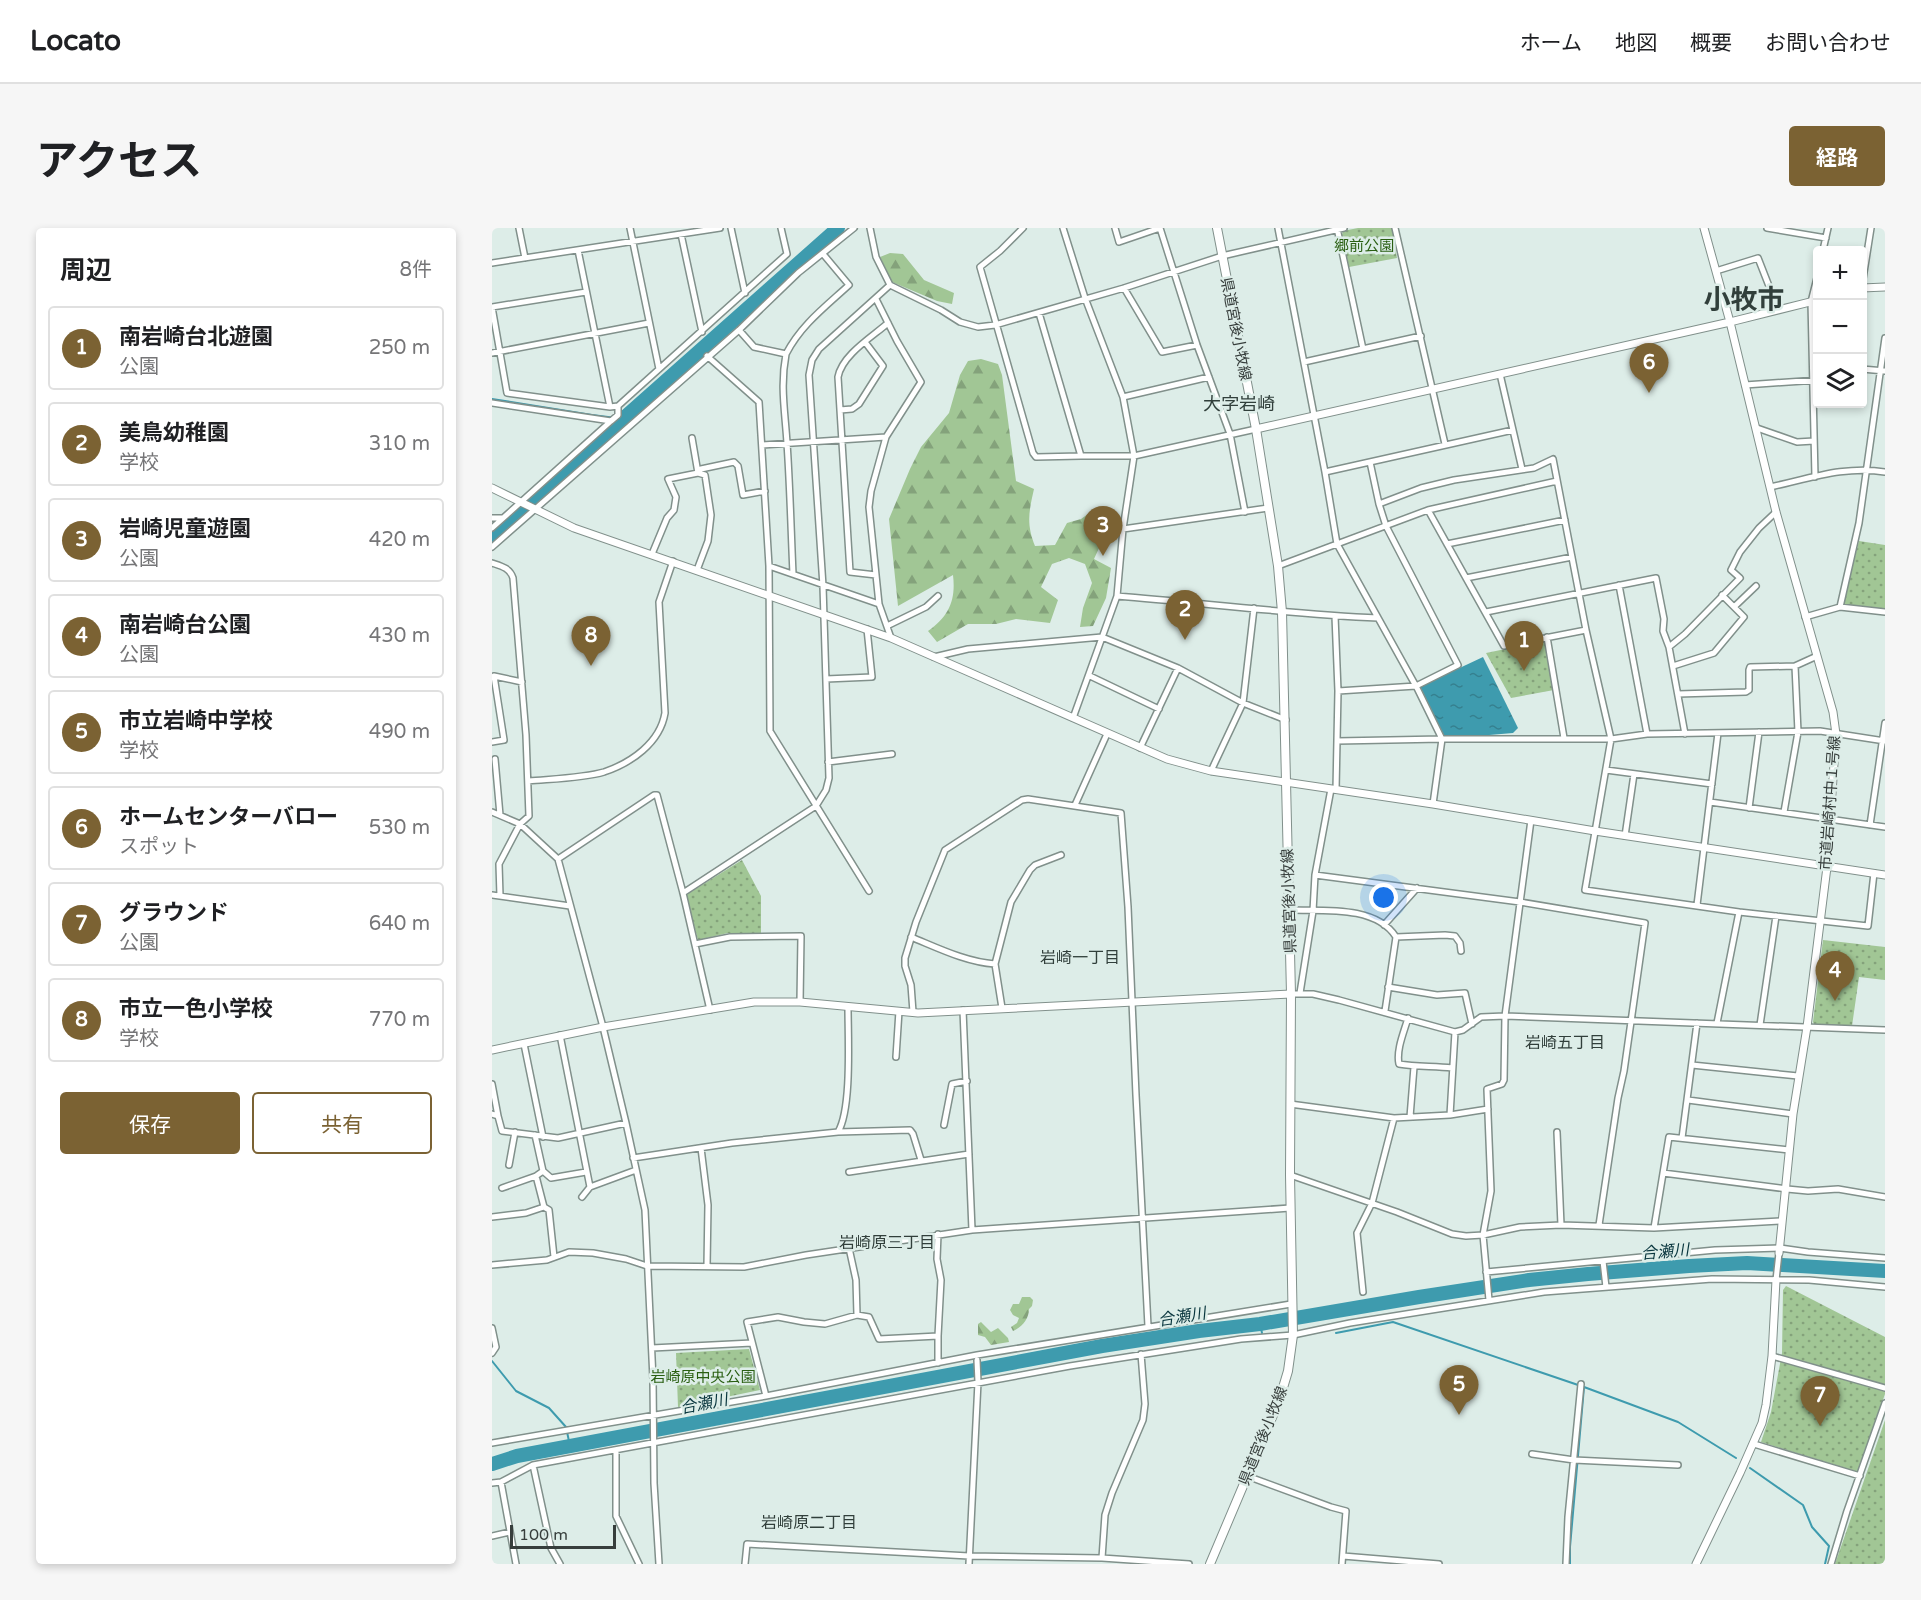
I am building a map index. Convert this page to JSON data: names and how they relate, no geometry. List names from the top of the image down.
{
  "streets": {
    "main road": ["県道宮後小牧線"],
    "street": ["市道岩崎村中１号線"]
  },
  "districts": [
    "小牧市",
    "大字岩崎",
    "岩崎一丁目",
    "岩崎五丁目",
    "岩崎原三丁目",
    "岩崎原二丁目"
  ],
  "water": ["合瀬川"],
  "parks": ["郷前公園", "岩崎原中央公園"],
  "scale_bar": "100 m",
  "page": {
    "header": "Locato",
    "nav": [
      "ホーム",
      "地図",
      "概要",
      "お問い合わせ"
    ],
    "title": "アクセス",
    "buttons": [
      "経路",
      ["保存", "共有"]
    ],
    "heading": ["周辺", "8件"],
    "map_buttons": ["+", "−"],
    "list": [
      {
        "mark": "1",
        "name": "南岩崎台北遊園",
        "note": "公園",
        "value": "250 m"
      },
      {
        "mark": "2",
        "name": "美鳥幼稚園",
        "note": "学校",
        "value": "310 m"
      },
      {
        "mark": "3",
        "name": "岩崎児童遊園",
        "note": "公園",
        "value": "420 m"
      },
      {
        "mark": "4",
        "name": "南岩崎台公園",
        "note": "公園",
        "value": "430 m"
      },
      {
        "mark": "5",
        "name": "市立岩崎中学校",
        "note": "学校",
        "value": "490 m"
      },
      {
        "mark": "6",
        "name": "ホームセンターバロー",
        "note": "スポット",
        "value": "530 m"
      },
      {
        "mark": "7",
        "name": "グラウンド",
        "note": "公園",
        "value": "640 m"
      },
      {
        "mark": "8",
        "name": "市立一色小学校",
        "note": "学校",
        "value": "770 m"
      }
    ],
    "pins": [
      "6",
      "3",
      "2",
      "8",
      "1",
      "4",
      "5",
      "7"
    ],
    "scale": "100 m"
  }
}
